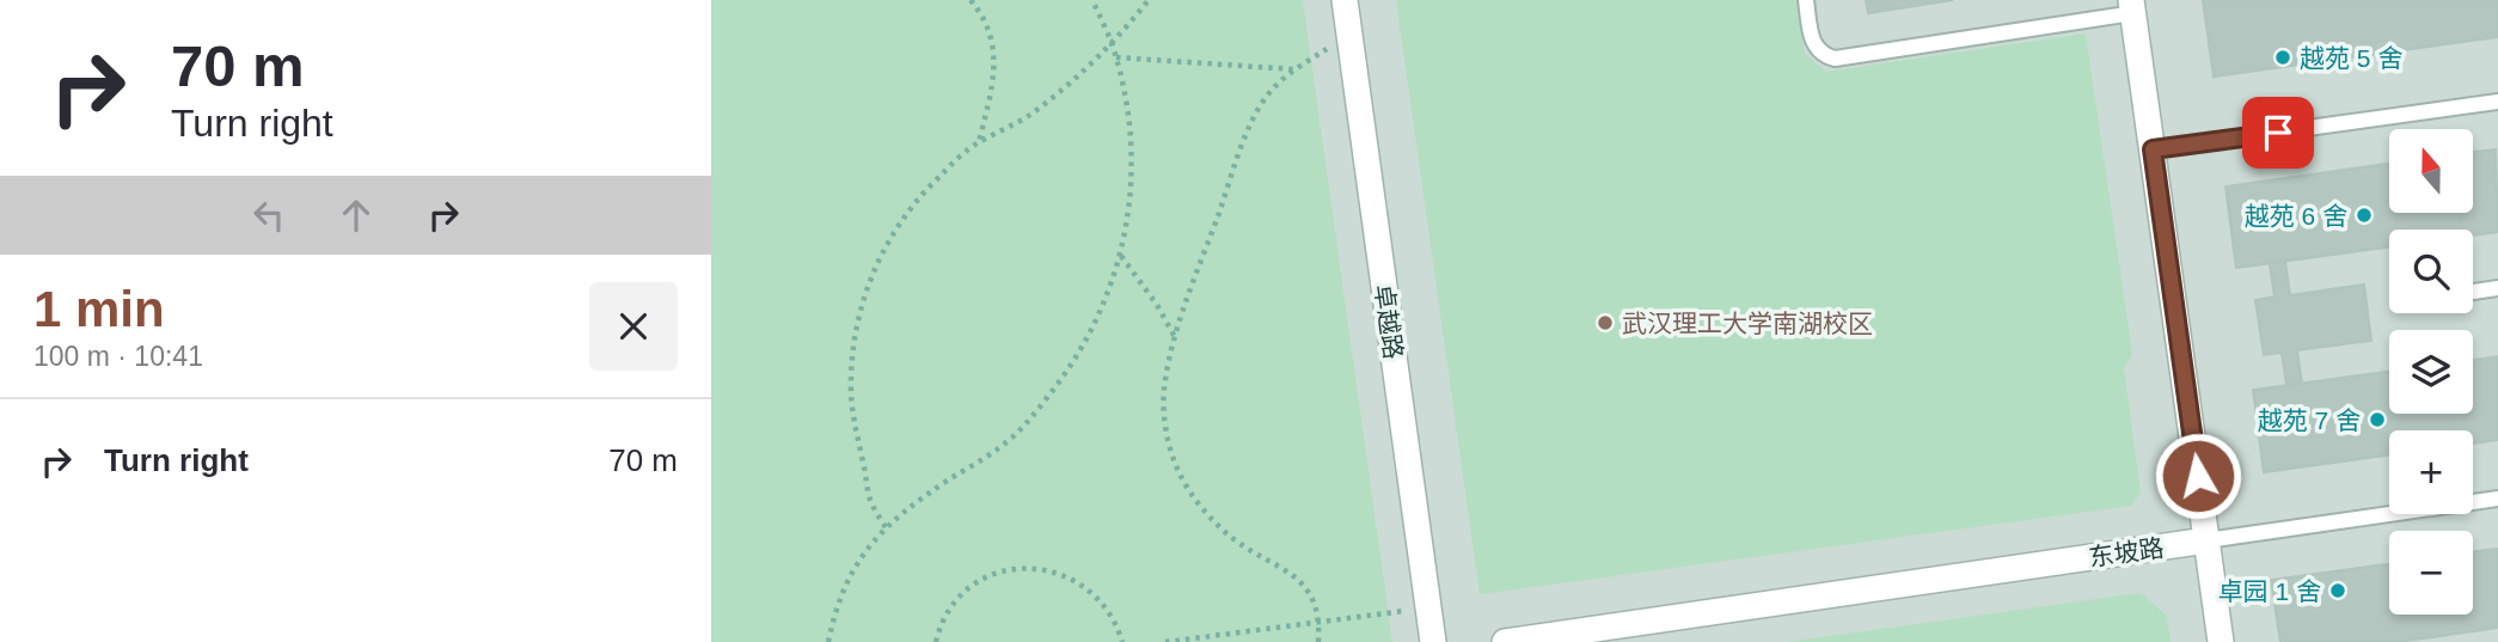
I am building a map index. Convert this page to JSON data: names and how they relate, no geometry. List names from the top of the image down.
{
  "streets": {
    "street": ["卓越路", "东坡路"]
  },
  "places": [
    "越苑 5 舍",
    "越苑 6 舍",
    "武汉理工大学南湖校区",
    "越苑 7 舍",
    "卓园 1 舍"
  ],
  "north": "top",
  "page": {
    "turn": ["70 m", "Turn right"],
    "map_buttons": ["+", "−"],
    "heading": ["1 min", "100 m · 10:41"],
    "list": [
      {
        "name": "Turn right",
        "value": "70 m"
      }
    ]
  }
}
